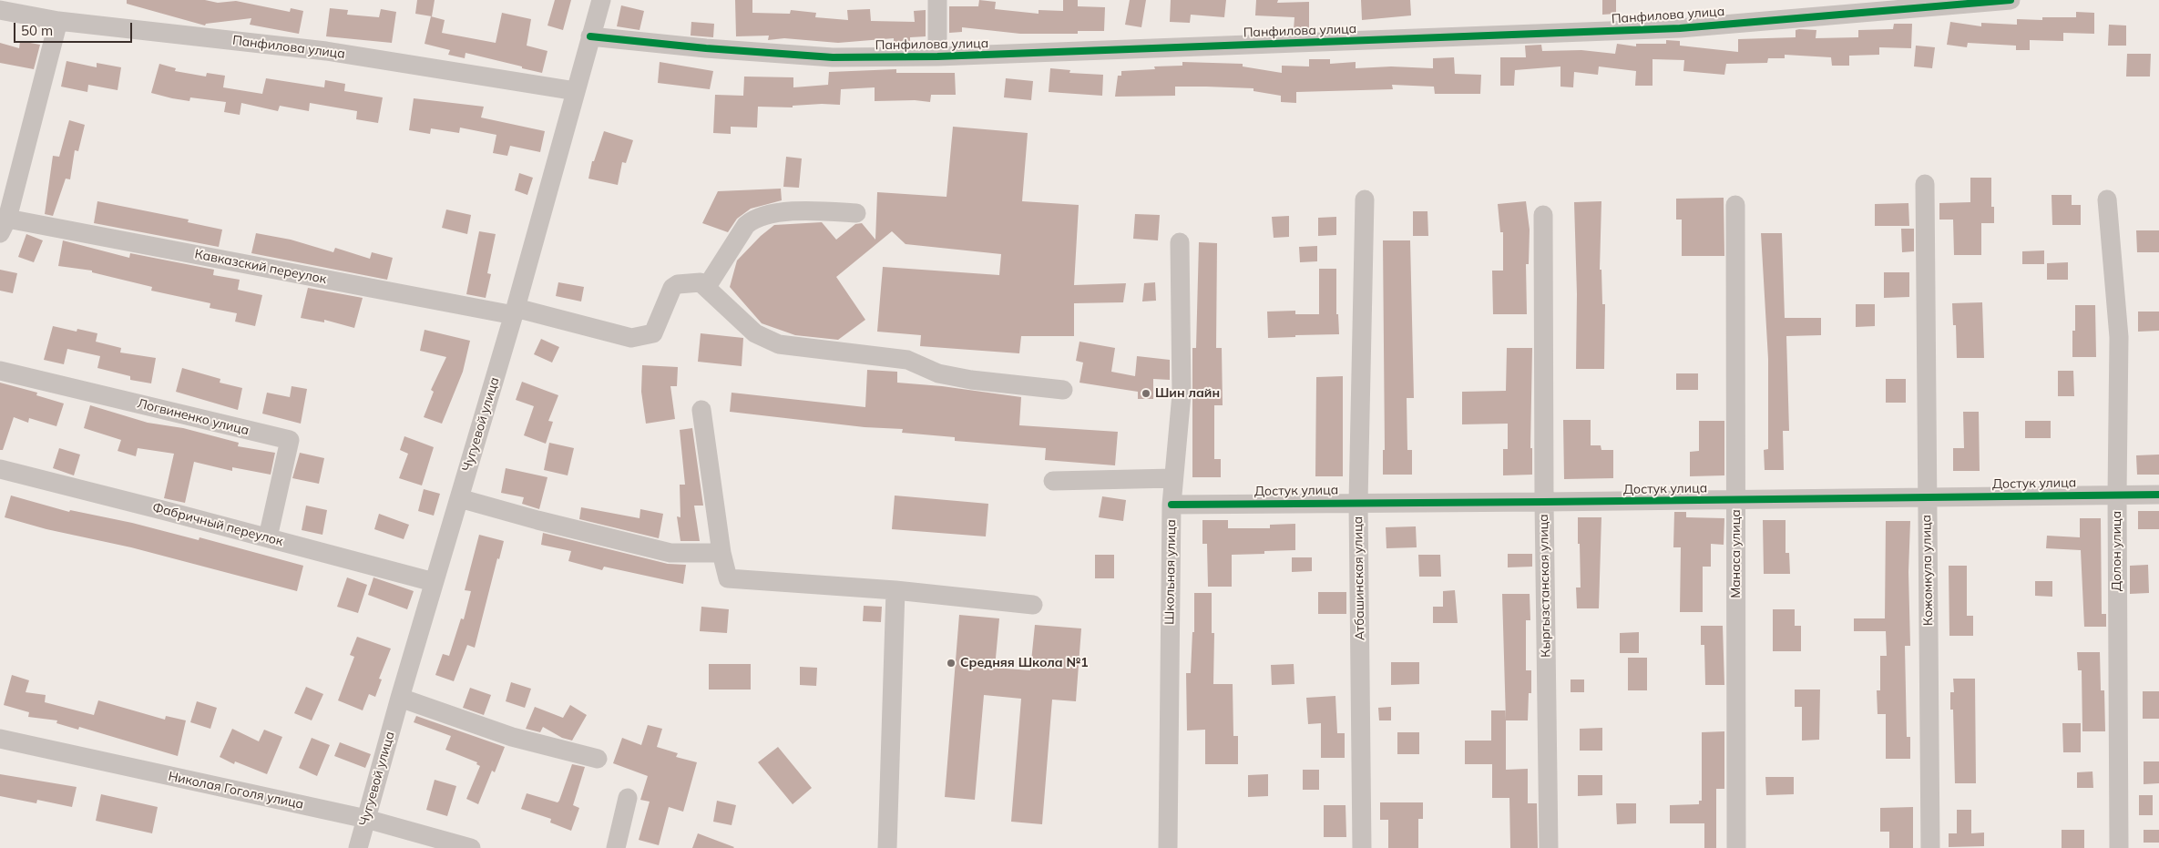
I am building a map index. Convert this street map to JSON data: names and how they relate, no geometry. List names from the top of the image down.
{
  "streets": {
    "street": [
      "Панфилова улица",
      "Кавказский переулок",
      "Логвиненко улица",
      "Чугуевой улица",
      "Достук улица",
      "Фабричный переулок",
      "Долон улица",
      "Манаса улица",
      "Кожомкула улица",
      "Школьная улица",
      "Атбашинская улица",
      "Кыргызстанская улица",
      "Николая Гоголя улица"
    ]
  },
  "crossings": [
    ["Панфилова улица", "Кавказский переулок"],
    ["Панфилова улица", "Чугуевой улица"],
    ["Кавказский переулок", "Чугуевой улица"],
    ["Логвиненко улица", "Фабричный переулок"],
    ["Чугуевой улица", "Фабричный переулок"],
    ["Чугуевой улица", "Николая Гоголя улица"],
    ["Достук улица", "Долон улица"],
    ["Достук улица", "Манаса улица"],
    ["Достук улица", "Кожомкула улица"],
    ["Достук улица", "Школьная улица"],
    ["Достук улица", "Атбашинская улица"],
    ["Достук улица", "Кыргызстанская улица"]
  ],
  "places": ["Шин лайн", "Средняя Школа №1"],
  "scale_bar": "50 m"
}
